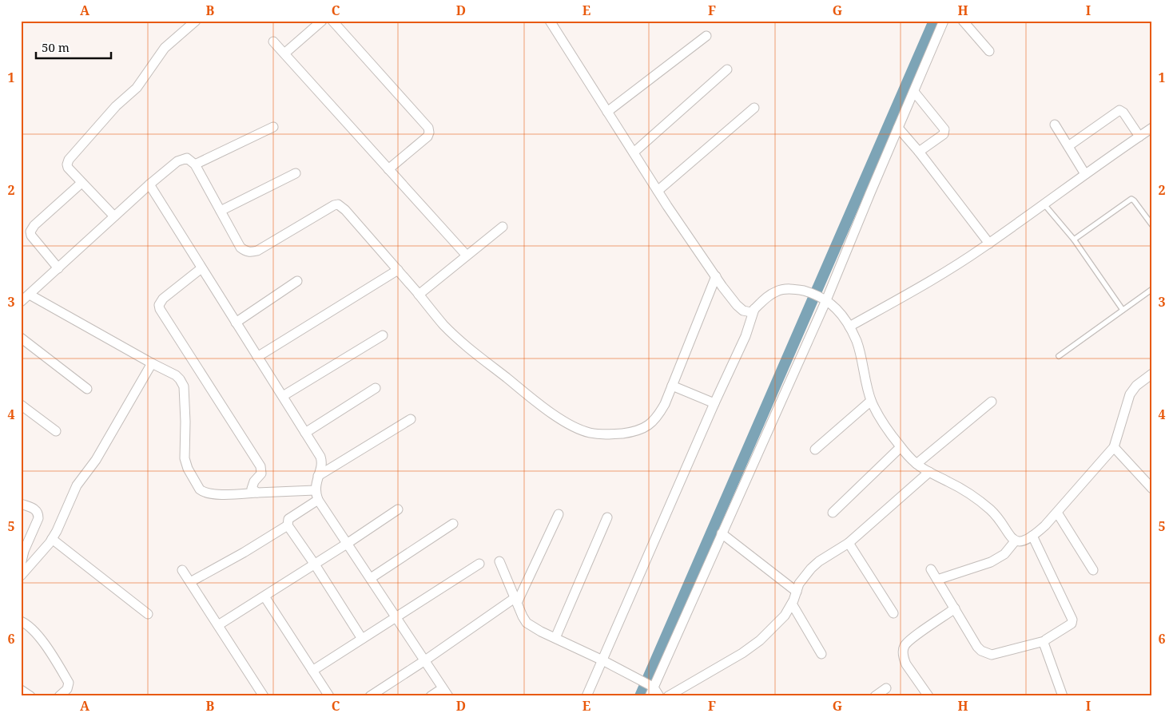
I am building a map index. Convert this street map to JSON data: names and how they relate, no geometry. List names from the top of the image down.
{
  "scale_bar": "50 m",
  "grid": {
    "columns": [
      "A",
      "B",
      "C",
      "D",
      "E",
      "F",
      "G",
      "H",
      "I"
    ],
    "rows": [
      "1",
      "2",
      "3",
      "4",
      "5",
      "6"
    ]
  }
}
